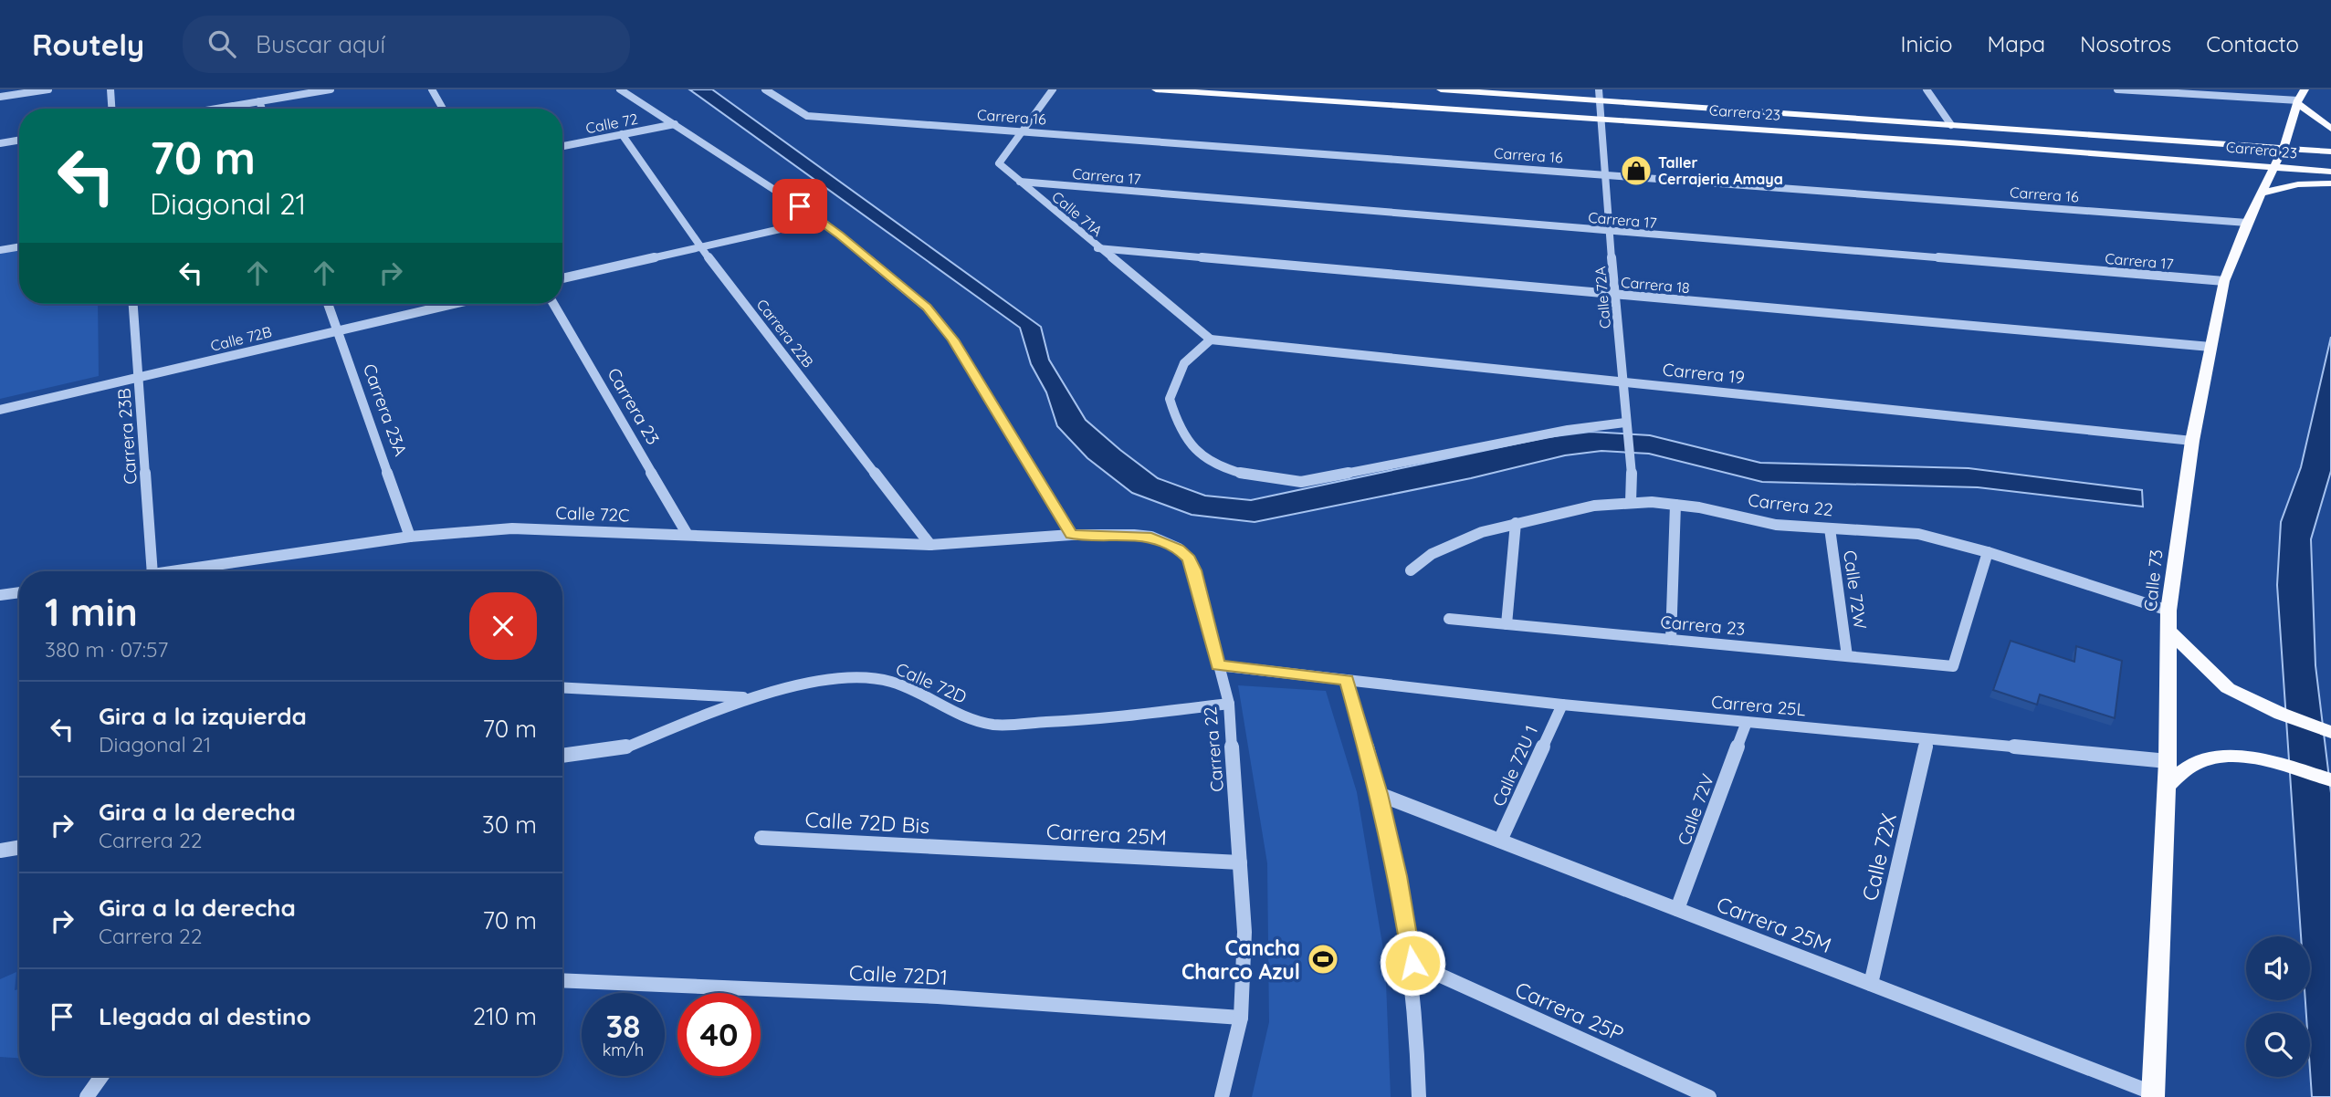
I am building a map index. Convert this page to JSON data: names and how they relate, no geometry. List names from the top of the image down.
{
  "streets": {
    "main road": ["Carrera 23", "Calle 73"],
    "street": [
      "Carrera 16",
      "Calle 72",
      "Carrera 17",
      "Calle 71A",
      "Carrera 18",
      "Calle 72A",
      "Carrera 22B",
      "Calle 72B",
      "Carrera 19",
      "Carrera 23A",
      "Carrera 23B",
      "Carrera 22",
      "Calle 72C",
      "Calle 72W",
      "Calle 72D",
      "Carrera 25L",
      "Calle 72U 1",
      "Calle 72V",
      "Calle 72D Bis",
      "Carrera 25M",
      "Calle 72X",
      "Calle 72D1",
      "Carrera 25P"
    ]
  },
  "crossings": [
    ["Carrera 23", "Calle 72A"],
    ["Carrera 23", "Carrera 22"],
    ["Carrera 23", "Calle 72C"],
    ["Carrera 23", "Calle 73"],
    ["Carrera 23", "Calle 72W"],
    ["Carrera 16", "Calle 71A"],
    ["Carrera 16", "Calle 72A"],
    ["Carrera 16", "Calle 73"],
    ["Calle 72", "Carrera 22B"],
    ["Carrera 17", "Calle 71A"],
    ["Carrera 17", "Calle 72A"],
    ["Carrera 17", "Calle 73"],
    ["Calle 71A", "Carrera 18"],
    ["Calle 71A", "Carrera 19"],
    ["Carrera 18", "Calle 72A"],
    ["Carrera 18", "Calle 73"],
    ["Calle 72A", "Carrera 19"],
    ["Calle 72A", "Carrera 22"],
    ["Carrera 22B", "Calle 72C"],
    ["Calle 72B", "Carrera 23A"],
    ["Calle 72B", "Carrera 23B"],
    ["Carrera 19", "Calle 73"],
    ["Carrera 23A", "Calle 72C"],
    ["Carrera 22", "Calle 72C"],
    ["Carrera 22", "Calle 73"],
    ["Carrera 22", "Calle 72W"],
    ["Carrera 22", "Calle 72D"],
    ["Carrera 22", "Carrera 25L"],
    ["Carrera 22", "Carrera 25M"],
    ["Carrera 22", "Calle 72D1"],
    ["Calle 73", "Carrera 25L"],
    ["Calle 73", "Carrera 25M"],
    ["Carrera 25L", "Calle 72U 1"],
    ["Carrera 25L", "Calle 72V"],
    ["Carrera 25L", "Calle 72X"],
    ["Calle 72U 1", "Carrera 25M"],
    ["Calle 72V", "Carrera 25M"],
    ["Calle 72D Bis", "Carrera 25M"],
    ["Carrera 25M", "Calle 72X"]
  ],
  "places": {
    "shop": ["Taller Cerrajeria Amaya"],
    "sports": ["Cancha Charco Azul"]
  },
  "page": {
    "header": "Routely",
    "search": "Buscar aquí",
    "nav": [
      "Inicio",
      "Mapa",
      "Nosotros",
      "Contacto"
    ],
    "turn": ["70 m", "Diagonal 21"],
    "heading": ["1 min", "380 m · 07:57"],
    "list": [
      {
        "name": "Gira a la izquierda",
        "note": "Diagonal 21",
        "value": "70 m"
      },
      {
        "name": "Gira a la derecha",
        "note": "Carrera 22",
        "value": "30 m"
      },
      {
        "name": "Gira a la derecha",
        "note": "Carrera 22",
        "value": "70 m"
      },
      {
        "name": "Llegada al destino",
        "value": "210 m"
      }
    ],
    "speed": "38 km/h",
    "limit": "40"
  }
}
